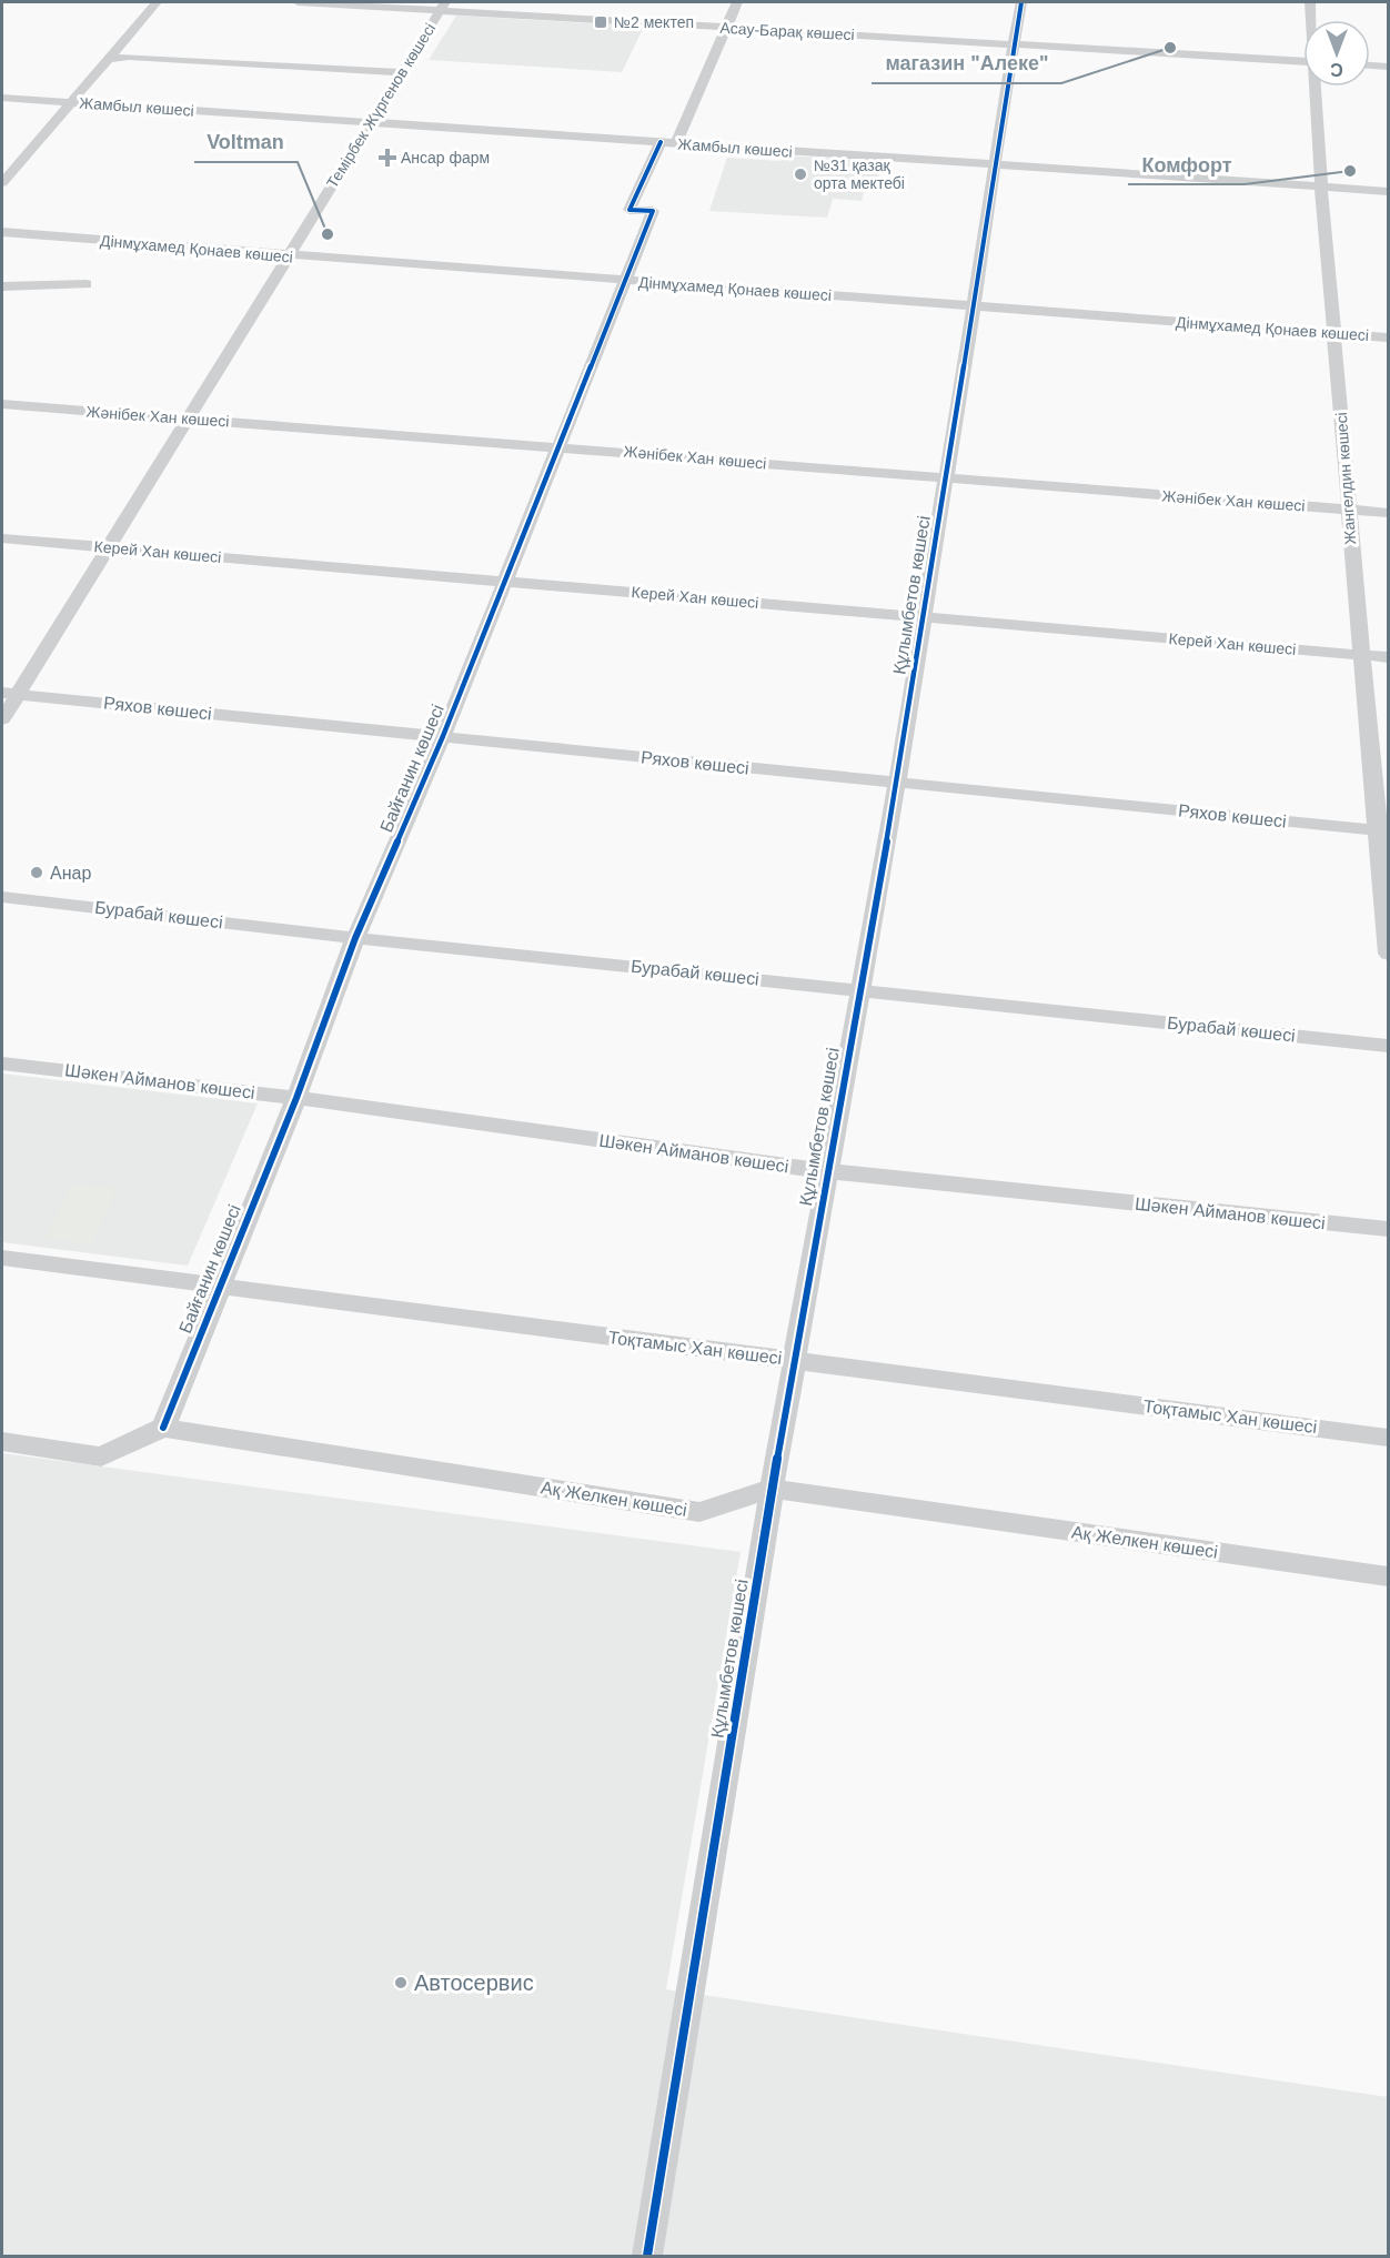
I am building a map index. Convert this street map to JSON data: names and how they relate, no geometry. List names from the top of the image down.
{
  "streets": {
    "street": [
      "Асау-Барақ көшесі",
      "Темірбек Жүргенов көшесі",
      "Жамбыл көшесі",
      "Дінмұхамед Қонаев көшесі",
      "Жәнібек Хан көшесі",
      "Жангелдин көшесі",
      "Керей Хан көшесі",
      "Құлымбетов көшесі",
      "Ряхов көшесі",
      "Байғанин көшесі",
      "Бурабай көшесі",
      "Шәкен Айманов көшесі",
      "Тоқтамыс Хан көшесі",
      "Ақ Желкен көшесі"
    ]
  },
  "crossings": [
    ["Асау-Барақ көшесі", "Темірбек Жүргенов көшесі"],
    ["Асау-Барақ көшесі", "Құлымбетов көшесі"],
    ["Темірбек Жүргенов көшесі", "Жамбыл көшесі"],
    ["Темірбек Жүргенов көшесі", "Дінмұхамед Қонаев көшесі"],
    ["Темірбек Жүргенов көшесі", "Жәнібек Хан көшесі"],
    ["Темірбек Жүргенов көшесі", "Керей Хан көшесі"],
    ["Темірбек Жүргенов көшесі", "Ряхов көшесі"],
    ["Жамбыл көшесі", "Жангелдин көшесі"],
    ["Жамбыл көшесі", "Құлымбетов көшесі"],
    ["Жамбыл көшесі", "Байғанин көшесі"],
    ["Дінмұхамед Қонаев көшесі", "Жангелдин көшесі"],
    ["Дінмұхамед Қонаев көшесі", "Құлымбетов көшесі"],
    ["Дінмұхамед Қонаев көшесі", "Байғанин көшесі"],
    ["Жәнібек Хан көшесі", "Жангелдин көшесі"],
    ["Жәнібек Хан көшесі", "Құлымбетов көшесі"],
    ["Жәнібек Хан көшесі", "Байғанин көшесі"],
    ["Жангелдин көшесі", "Керей Хан көшесі"],
    ["Жангелдин көшесі", "Ряхов көшесі"],
    ["Керей Хан көшесі", "Құлымбетов көшесі"],
    ["Керей Хан көшесі", "Байғанин көшесі"],
    ["Құлымбетов көшесі", "Ряхов көшесі"],
    ["Құлымбетов көшесі", "Бурабай көшесі"],
    ["Құлымбетов көшесі", "Шәкен Айманов көшесі"],
    ["Құлымбетов көшесі", "Тоқтамыс Хан көшесі"],
    ["Құлымбетов көшесі", "Ақ Желкен көшесі"],
    ["Ряхов көшесі", "Байғанин көшесі"],
    ["Байғанин көшесі", "Бурабай көшесі"],
    ["Байғанин көшесі", "Шәкен Айманов көшесі"],
    ["Байғанин көшесі", "Тоқтамыс Хан көшесі"],
    ["Байғанин көшесі", "Ақ Желкен көшесі"]
  ],
  "places": {
    "transit": ["№2 мектеп"],
    "other": [
      "магазин \"Алеке\"",
      "Комфорт",
      "№31 қазақ орта мектебі",
      "Voltman",
      "Анар",
      "Автосервис"
    ],
    "health": ["Ансар фарм"]
  },
  "north": "bottom"
}
